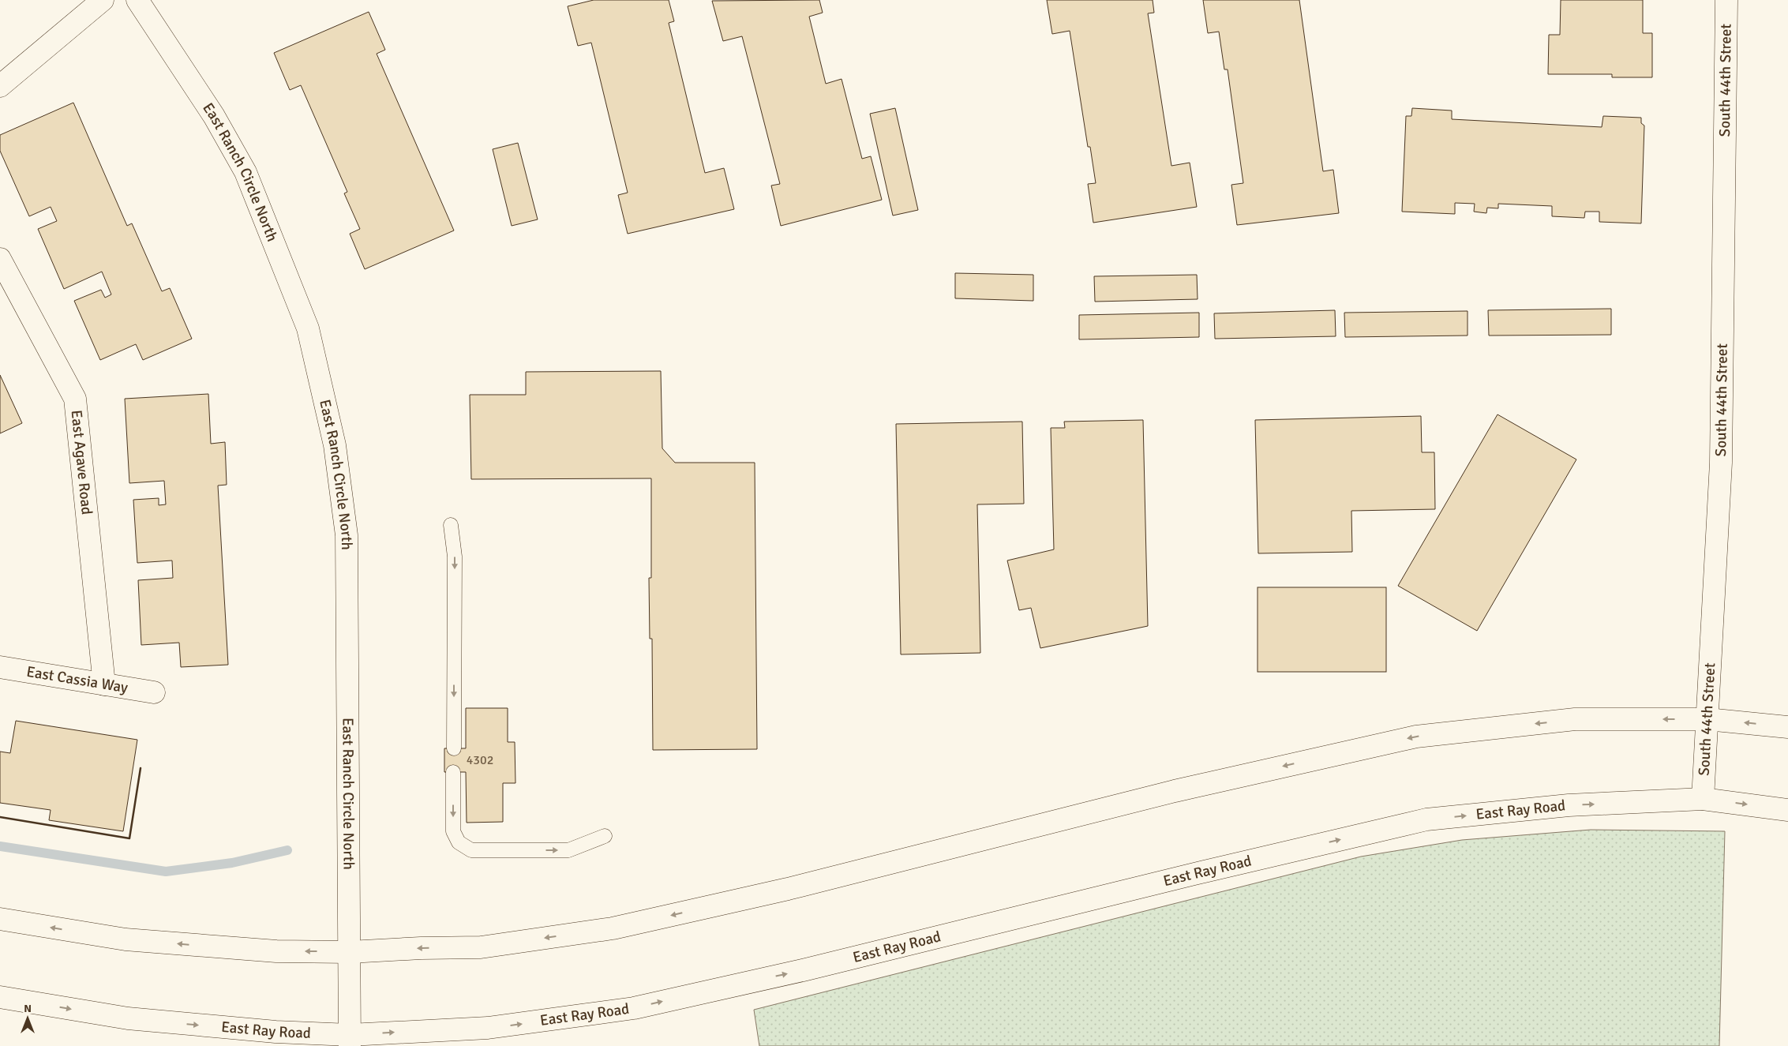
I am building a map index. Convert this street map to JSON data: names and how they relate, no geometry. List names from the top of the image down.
{
  "streets": {
    "main road": [
      "South 44th Street",
      "East Ranch Circle North",
      "East Agave Road",
      "East Cassia Way",
      "East Ray Road"
    ]
  },
  "crossings": [
    ["South 44th Street", "East Ray Road"],
    ["East Ranch Circle North", "East Ray Road"],
    ["East Agave Road", "East Cassia Way"]
  ],
  "house_numbers": ["4302"],
  "north": "top"
}
